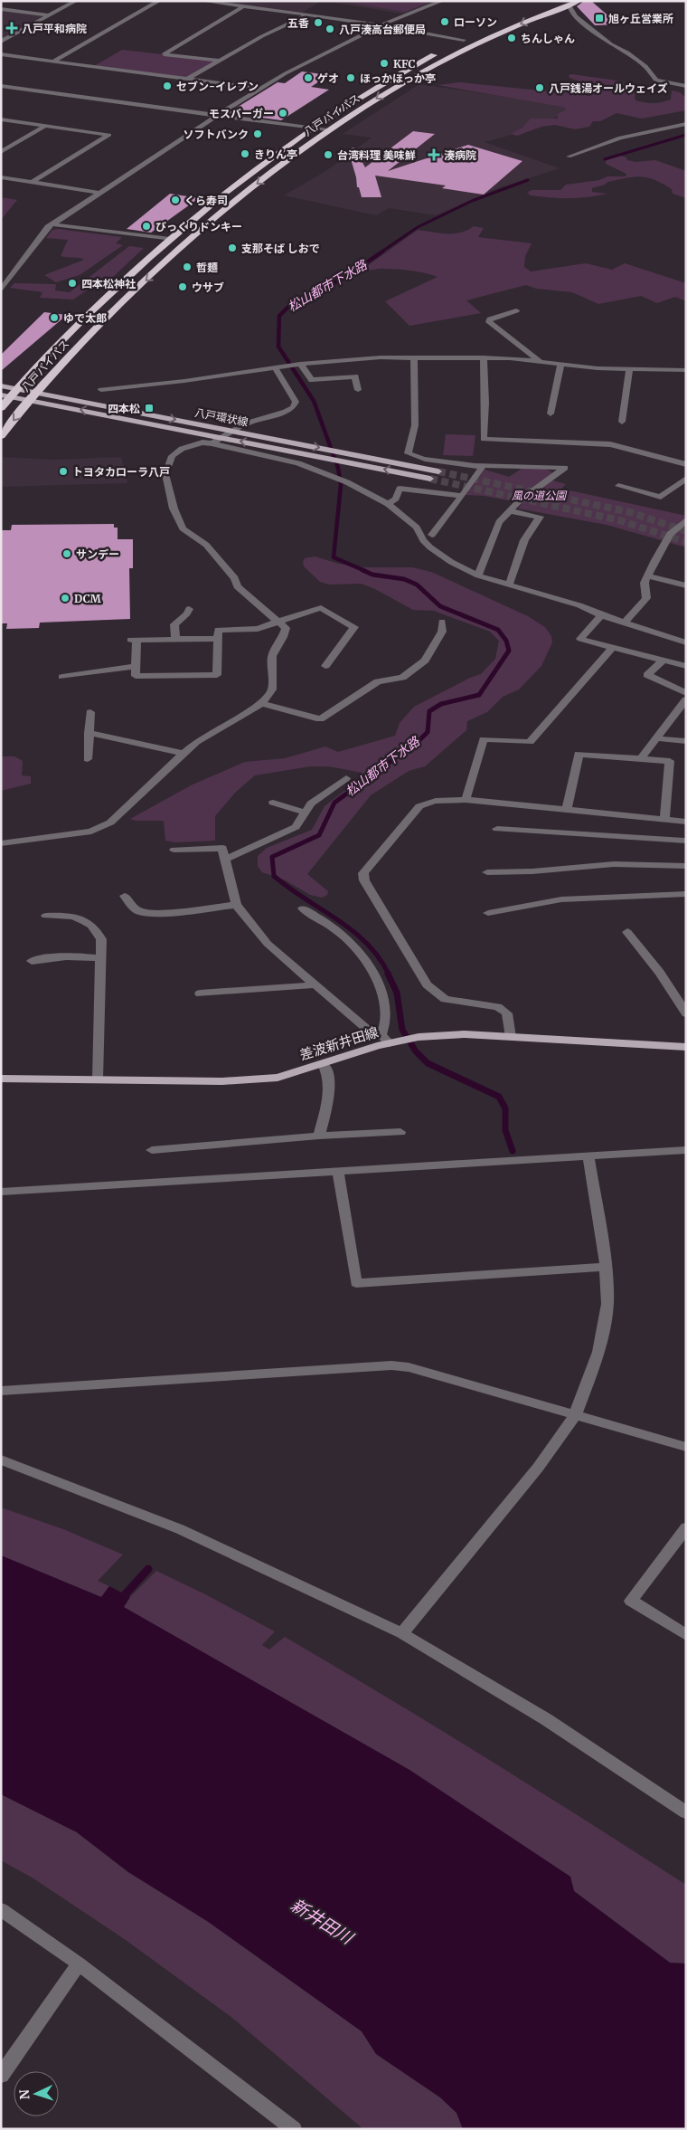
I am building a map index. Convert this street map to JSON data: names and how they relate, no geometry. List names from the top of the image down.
{
  "streets": {
    "highway": ["八戸バイパス"],
    "main road": ["八戸環状線", "差波新井田線"]
  },
  "crossings": [
    ["八戸バイパス", "八戸環状線"]
  ],
  "water": ["松山都市下水路", "新井田川"],
  "parks": ["風の道公園"],
  "places": {
    "transit": ["旭ヶ丘営業所", "四本松"],
    "other": [
      "ローソン",
      "五香",
      "八戸湊高台郵便局",
      "ちんしゃん",
      "KFC",
      "ゲオ",
      "ほっかほっか亭",
      "セブン-イレブン",
      "八戸銭湯オールウェイズ",
      "モスバーガー",
      "ソフトバンク",
      "きりん亭",
      "台湾料理 美味鮮",
      "くら寿司",
      "びっくりドンキー",
      "支那そば しおで",
      "哲麺",
      "四本松神社",
      "ウサブ",
      "ゆで太郎",
      "トヨタカローラ八戸",
      "サンデー",
      "DCM"
    ],
    "health": ["八戸平和病院", "湊病院"]
  },
  "north": "left"
}
